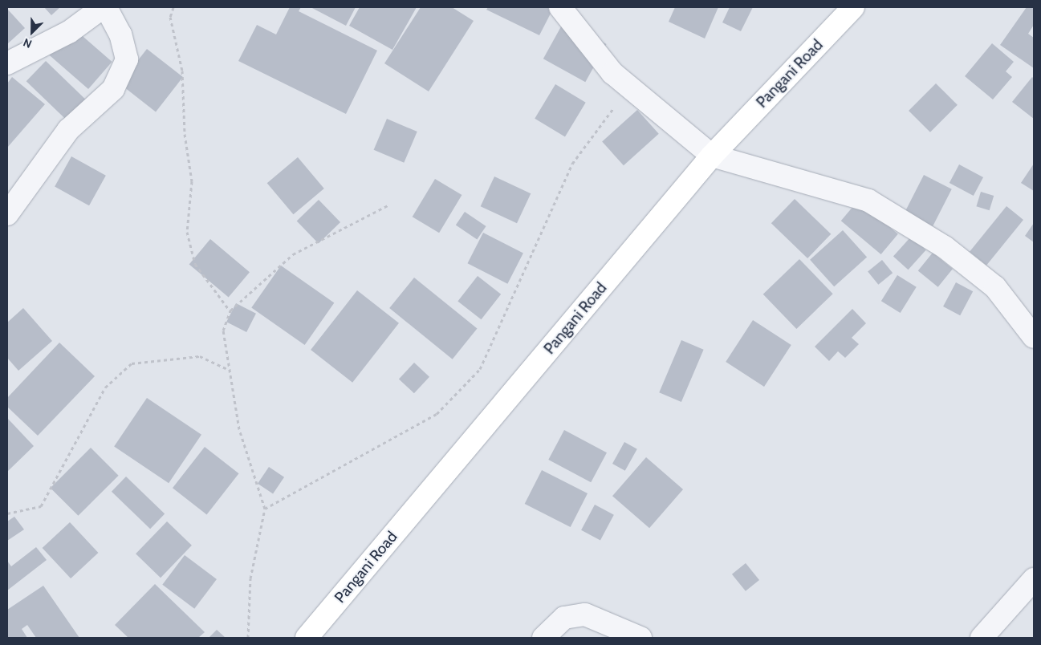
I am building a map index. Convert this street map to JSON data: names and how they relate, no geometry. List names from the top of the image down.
{
  "streets": {
    "main road": ["Pangani Road"]
  },
  "north": "bottom left"
}
